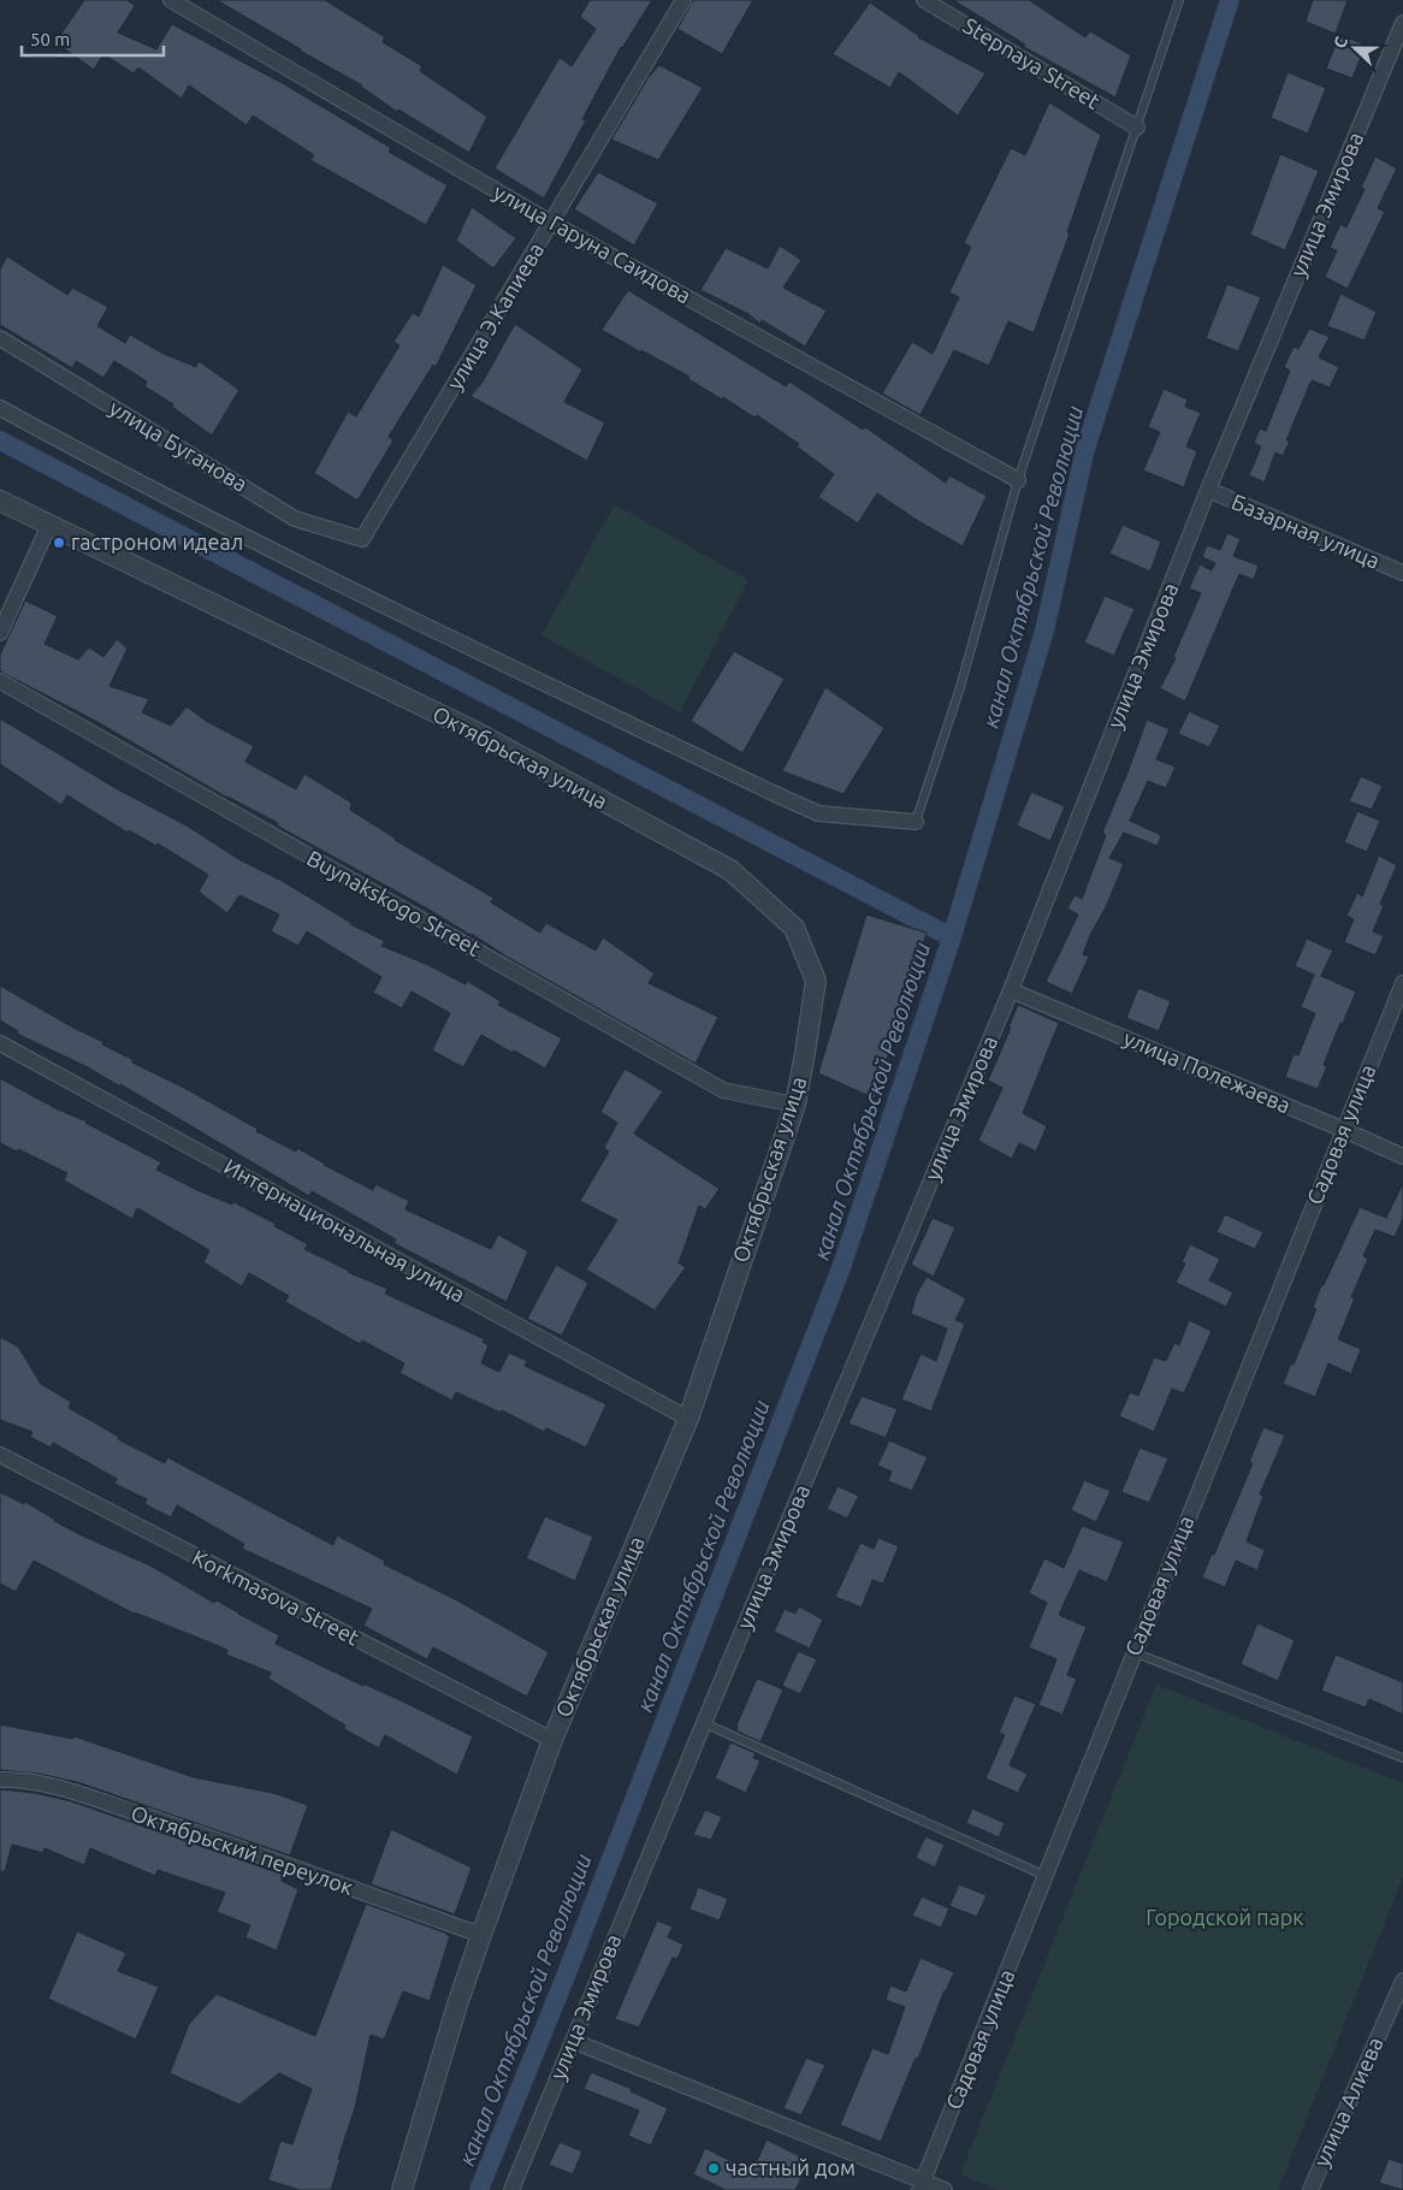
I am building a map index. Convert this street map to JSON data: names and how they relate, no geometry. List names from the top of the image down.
{
  "streets": {
    "street": [
      "Stepnaya Street",
      "улица Эмирова",
      "улица Гаруна Саидова",
      "улица Э.Капиева",
      "улица Буганова",
      "Базарная улица",
      "Октябрьская улица",
      "Buynakskogo Street",
      "улица Полежаева",
      "Садовая улица",
      "Интернациональная улица",
      "Korkmasova Street",
      "Октябрьский переулок",
      "улица Алиева"
    ]
  },
  "crossings": [
    ["улица Эмирова", "Базарная улица"],
    ["улица Эмирова", "улица Полежаева"],
    ["улица Гаруна Саидова", "улица Э.Капиева"],
    ["улица Э.Капиева", "улица Буганова"],
    ["Октябрьская улица", "Buynakskogo Street"],
    ["Октябрьская улица", "Интернациональная улица"],
    ["Октябрьская улица", "Korkmasova Street"],
    ["Октябрьская улица", "Октябрьский переулок"],
    ["улица Полежаева", "Садовая улица"]
  ],
  "water": ["канал Октябрьской Революции"],
  "parks": ["Городской парк"],
  "places": ["гастроном идеал", "частный дом"],
  "scale_bar": "50 m",
  "north": "left"
}
